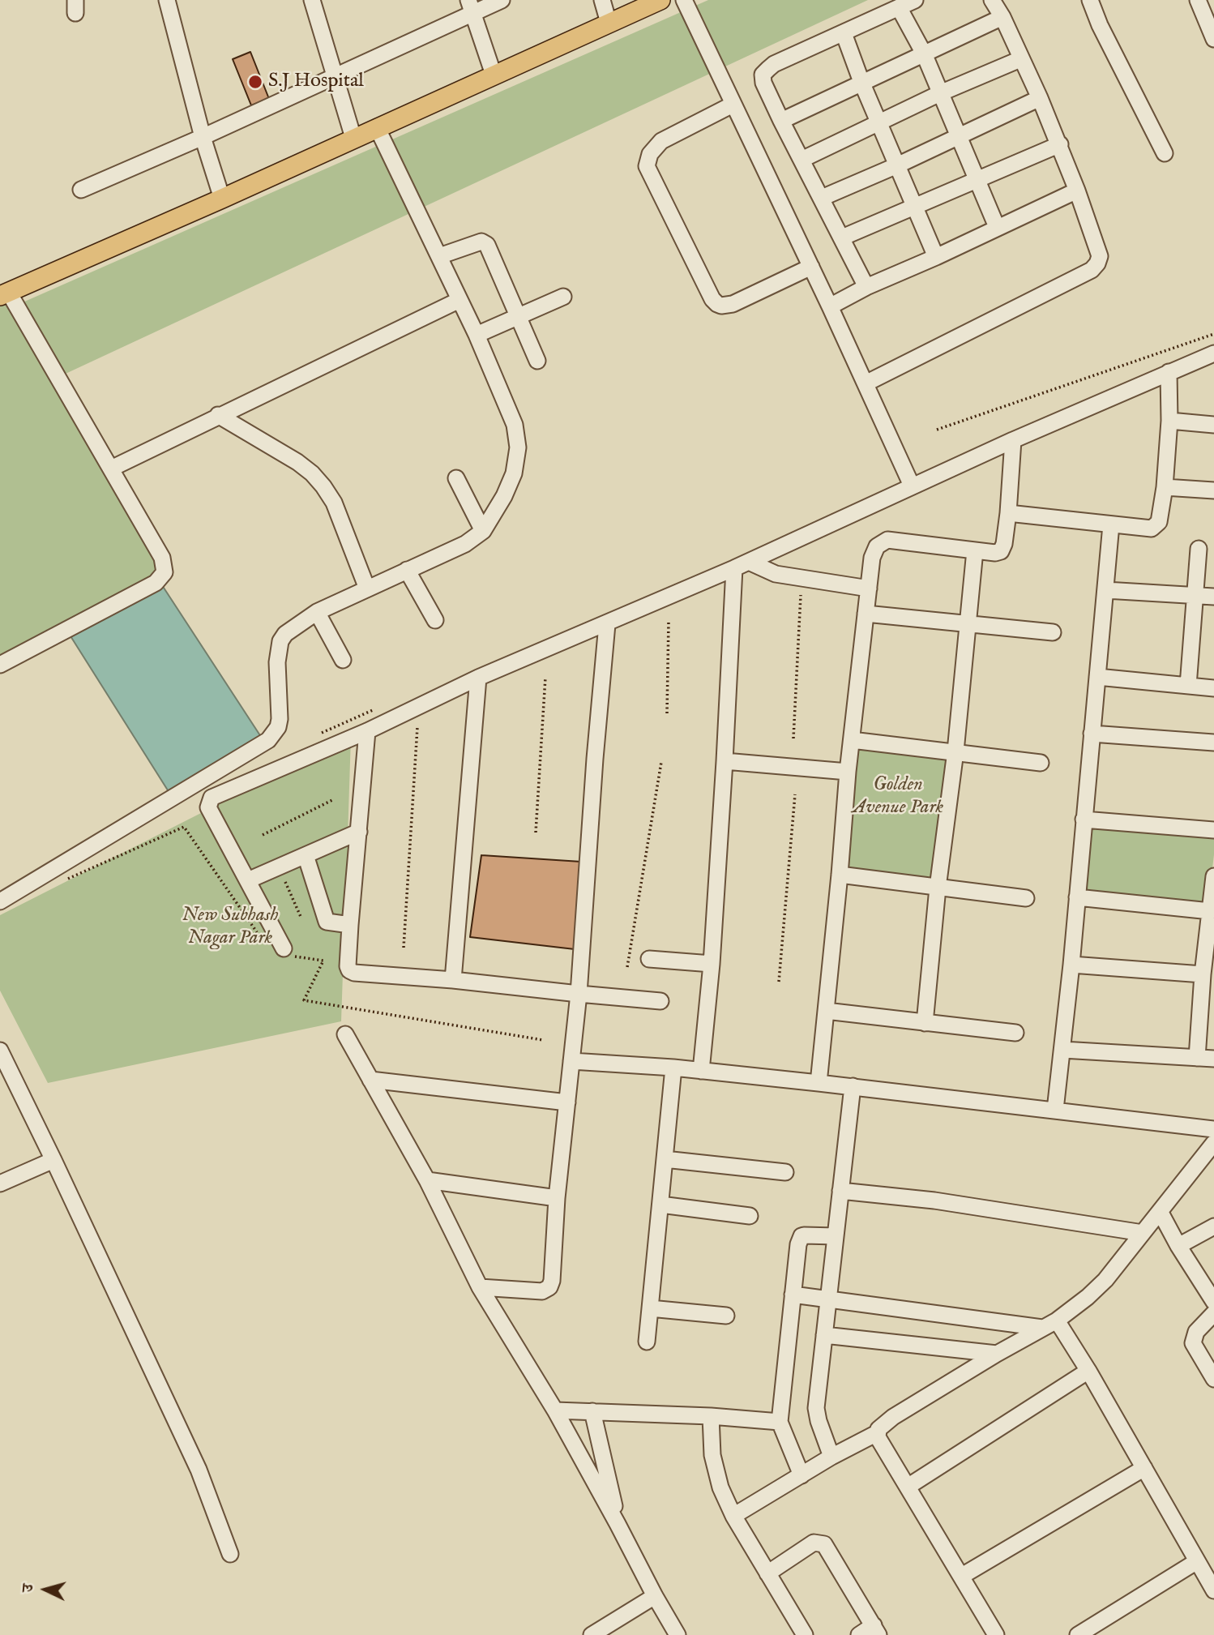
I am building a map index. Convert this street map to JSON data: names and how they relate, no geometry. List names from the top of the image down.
{
  "parks": ["Golden Avenue Park", "New Subhash Nagar Park"],
  "places": ["S.J Hospital"],
  "north": "left"
}
